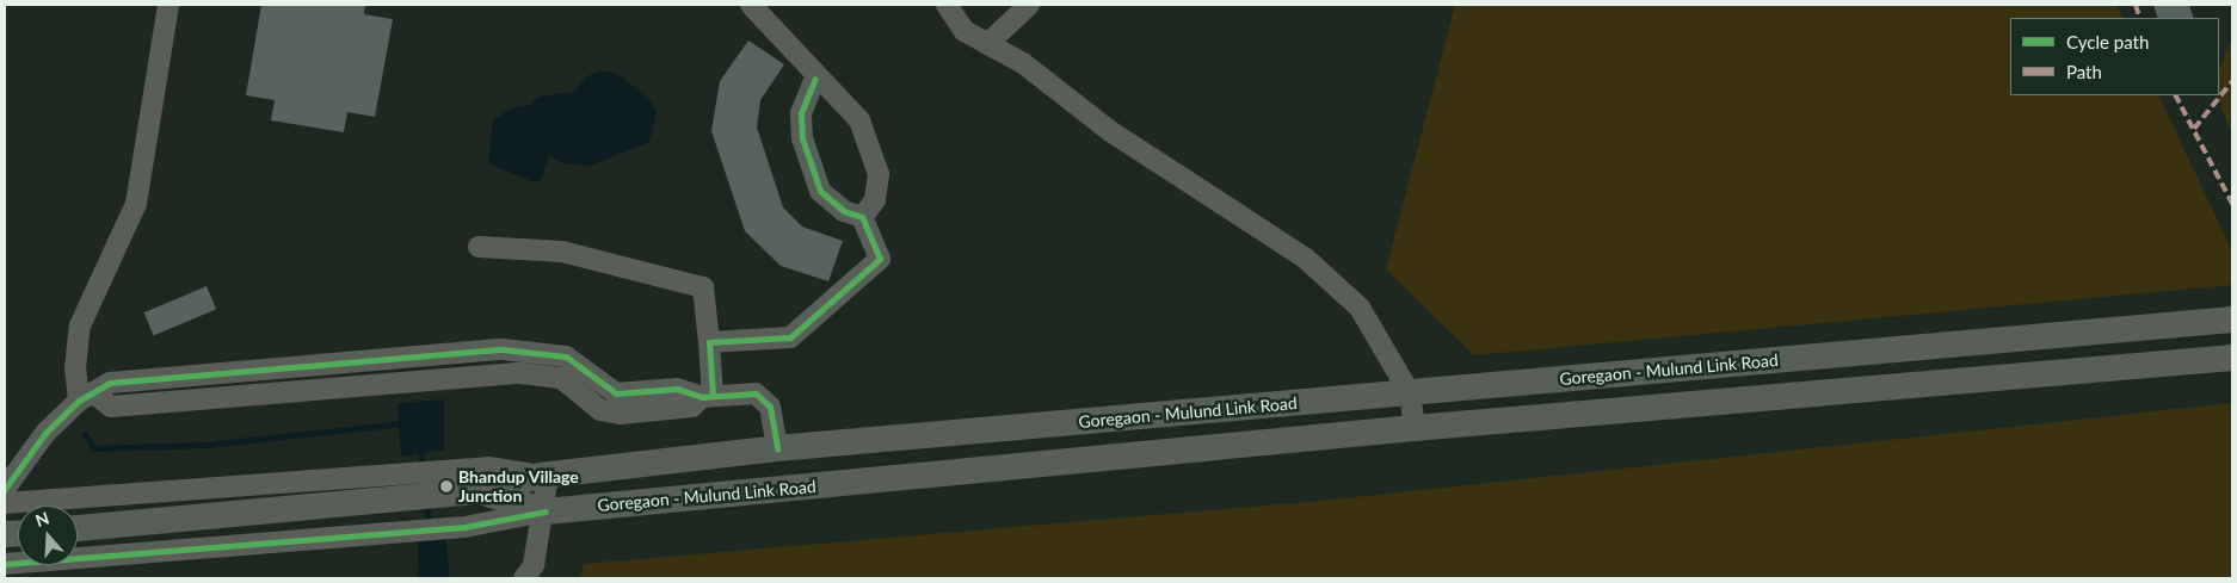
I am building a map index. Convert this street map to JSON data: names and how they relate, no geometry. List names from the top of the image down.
{
  "streets": {
    "main road": ["Goregaon - Mulund Link Road"]
  },
  "places": ["Bhandup Village Junction"],
  "legend": ["Cycle path", "Path"],
  "north": "top"
}
